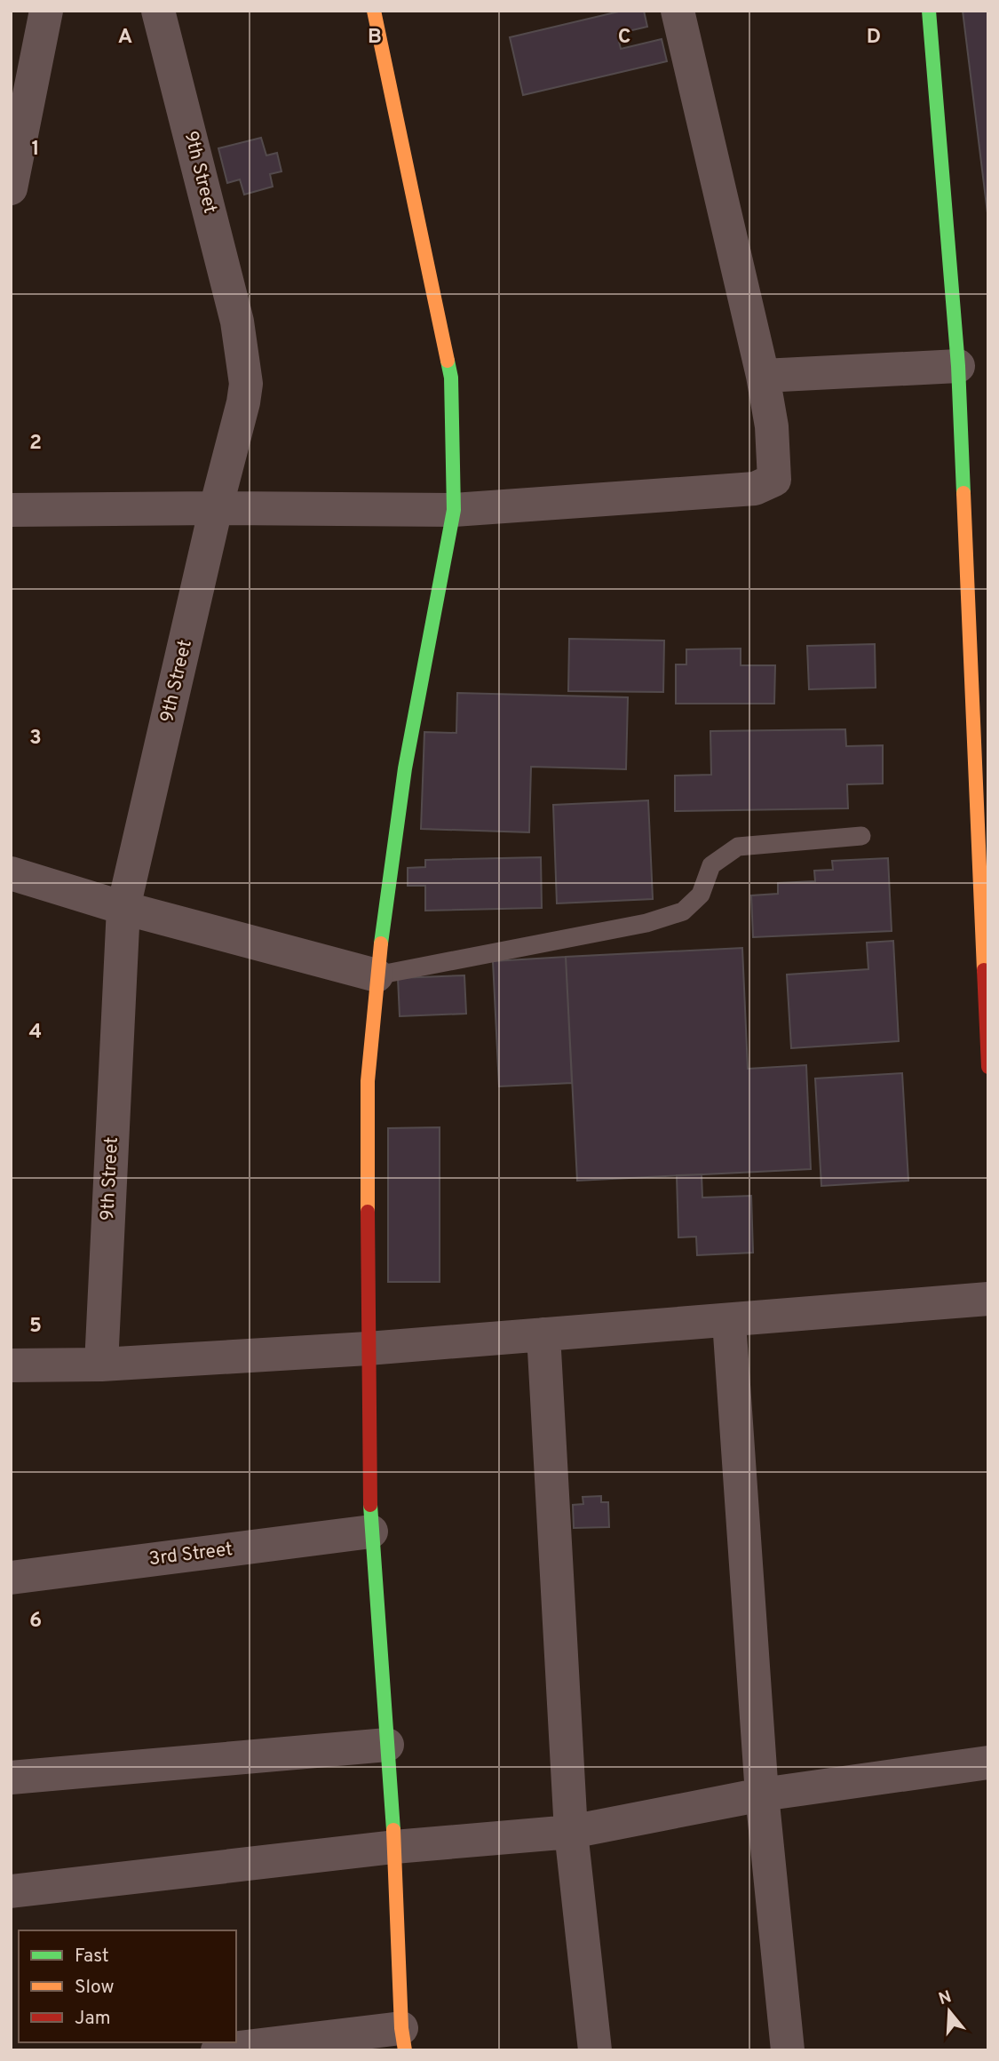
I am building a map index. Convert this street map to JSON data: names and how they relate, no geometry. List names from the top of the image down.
{
  "streets": {
    "street": ["9th Street", "3rd Street"]
  },
  "legend": ["Fast", "Slow", "Jam"],
  "north": "top",
  "grid": {
    "columns": [
      "A",
      "B",
      "C",
      "D"
    ],
    "rows": [
      "1",
      "2",
      "3",
      "4",
      "5",
      "6"
    ]
  }
}
